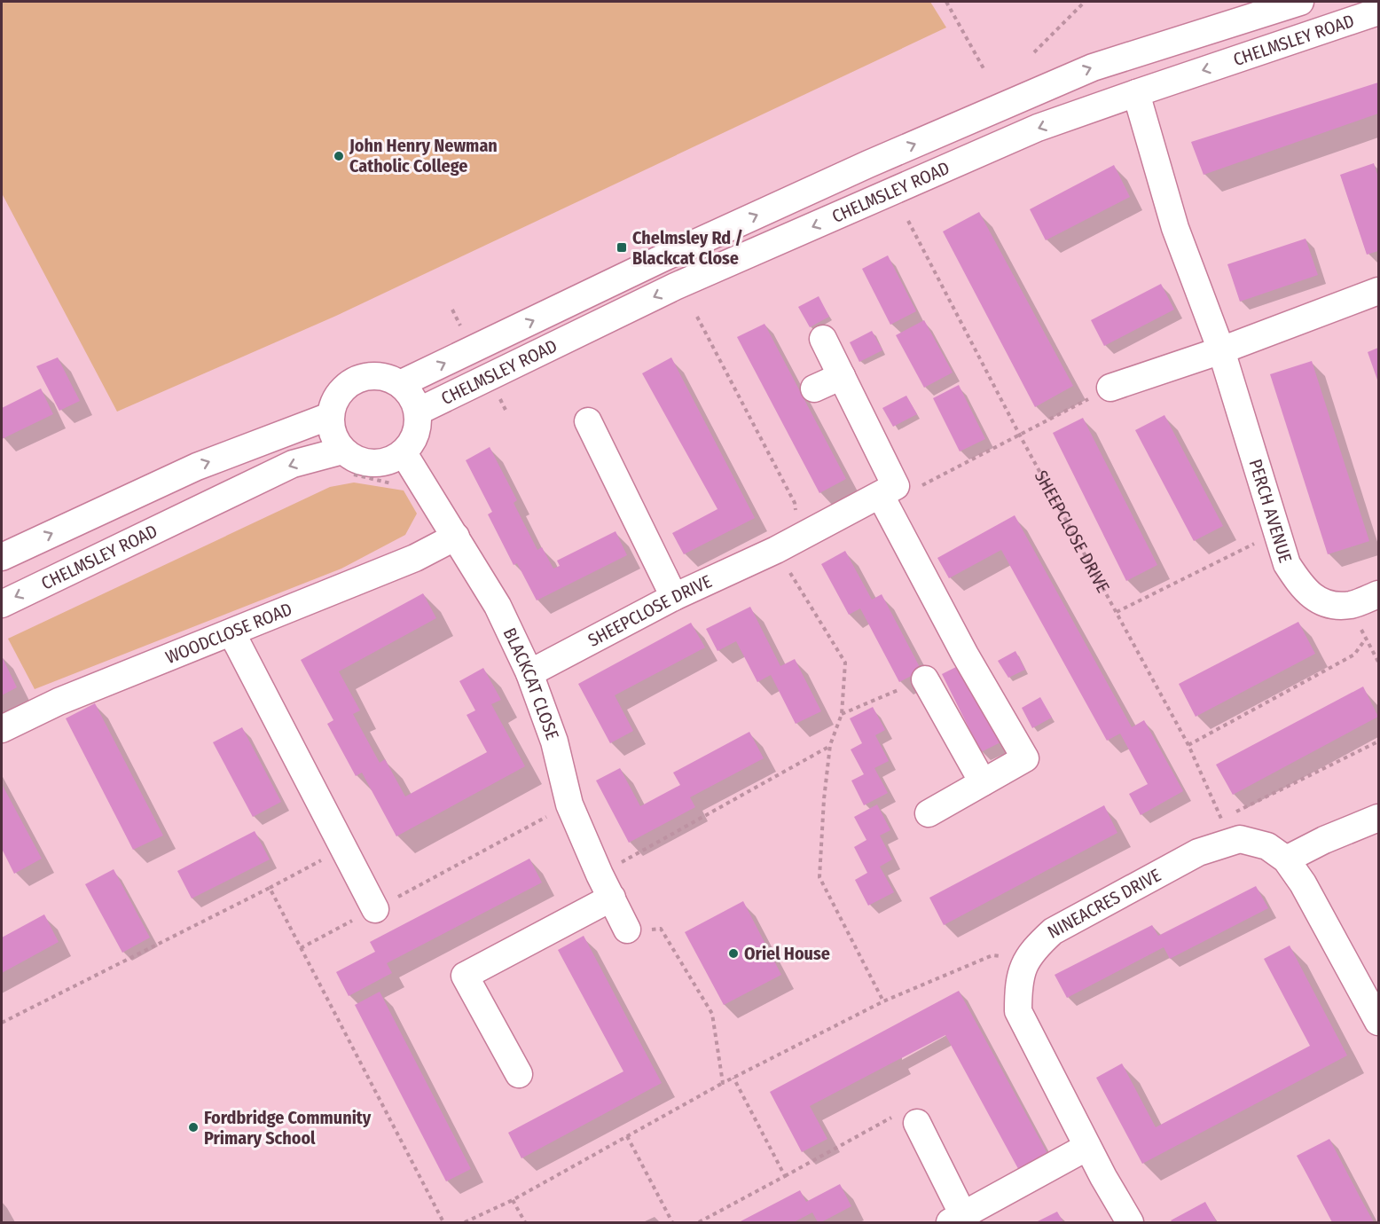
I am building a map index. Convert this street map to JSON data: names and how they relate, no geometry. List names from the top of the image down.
{
  "streets": {
    "street": [
      "CHELMSLEY ROAD",
      "PERCH AVENUE",
      "SHEEPCLOSE DRIVE",
      "WOODCLOSE ROAD",
      "BLACKCAT CLOSE",
      "NINEACRES DRIVE"
    ]
  },
  "crossings": [
    ["CHELMSLEY ROAD", "PERCH AVENUE"],
    ["CHELMSLEY ROAD", "BLACKCAT CLOSE"],
    ["SHEEPCLOSE DRIVE", "BLACKCAT CLOSE"],
    ["SHEEPCLOSE DRIVE", "NINEACRES DRIVE"],
    ["WOODCLOSE ROAD", "BLACKCAT CLOSE"]
  ],
  "places": {
    "other": ["John Henry Newman Catholic College", "Oriel House", "Fordbridge Community Primary School"],
    "transit": ["Chelmsley Rd / Blackcat Close"]
  }
}
